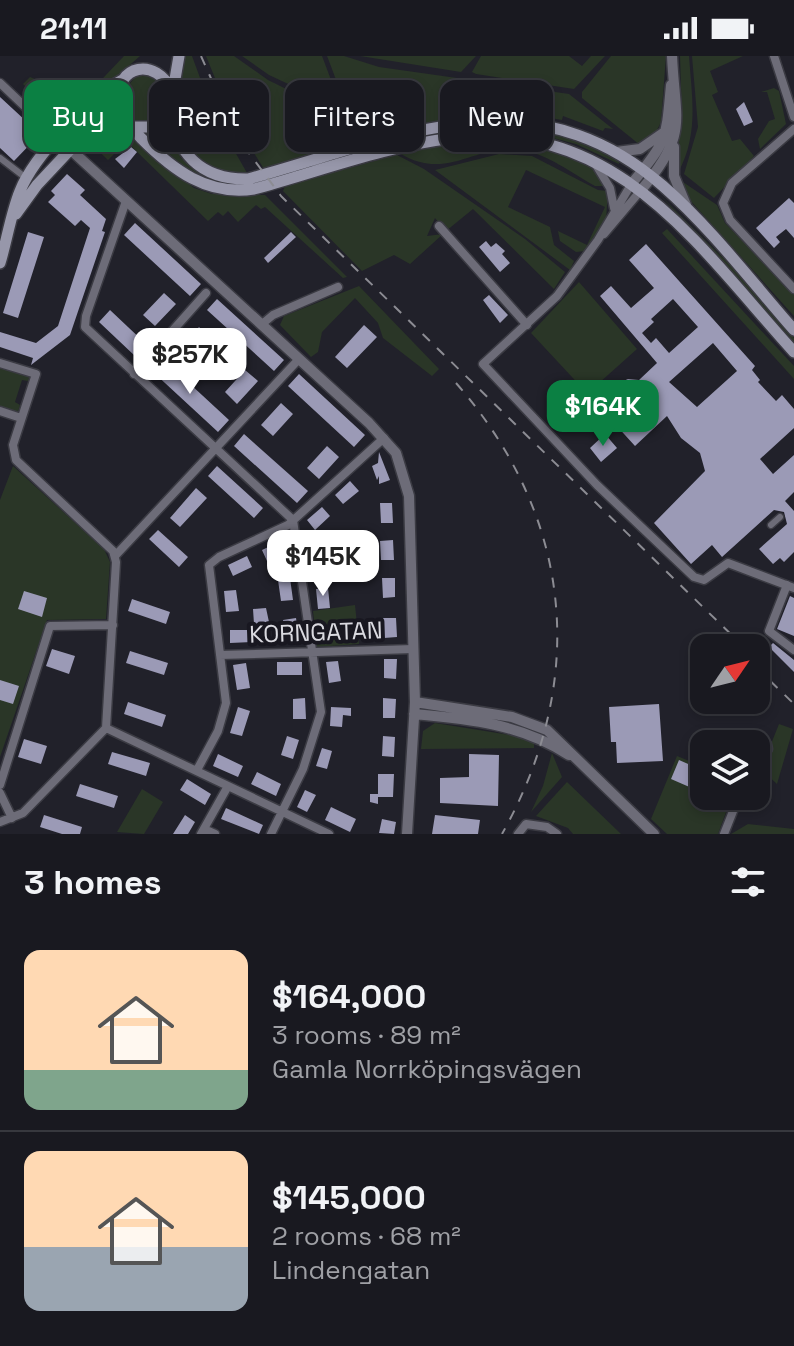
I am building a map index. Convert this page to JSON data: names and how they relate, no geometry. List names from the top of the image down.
{
  "streets": {
    "street": ["KORNGATAN"]
  },
  "north": "top right",
  "page": {
    "status": "21:11",
    "chip": [
      "Buy",
      "Rent",
      "Filters",
      "New"
    ],
    "price": ["$257K", "$164K", "$145K"],
    "heading": "3 homes",
    "list": [
      {
        "name": "$164,000",
        "note": "3 rooms · 89 m² · Gamla Norrköpingsvägen"
      },
      {
        "name": "$145,000",
        "note": "2 rooms · 68 m² · Lindengatan"
      }
    ]
  }
}
